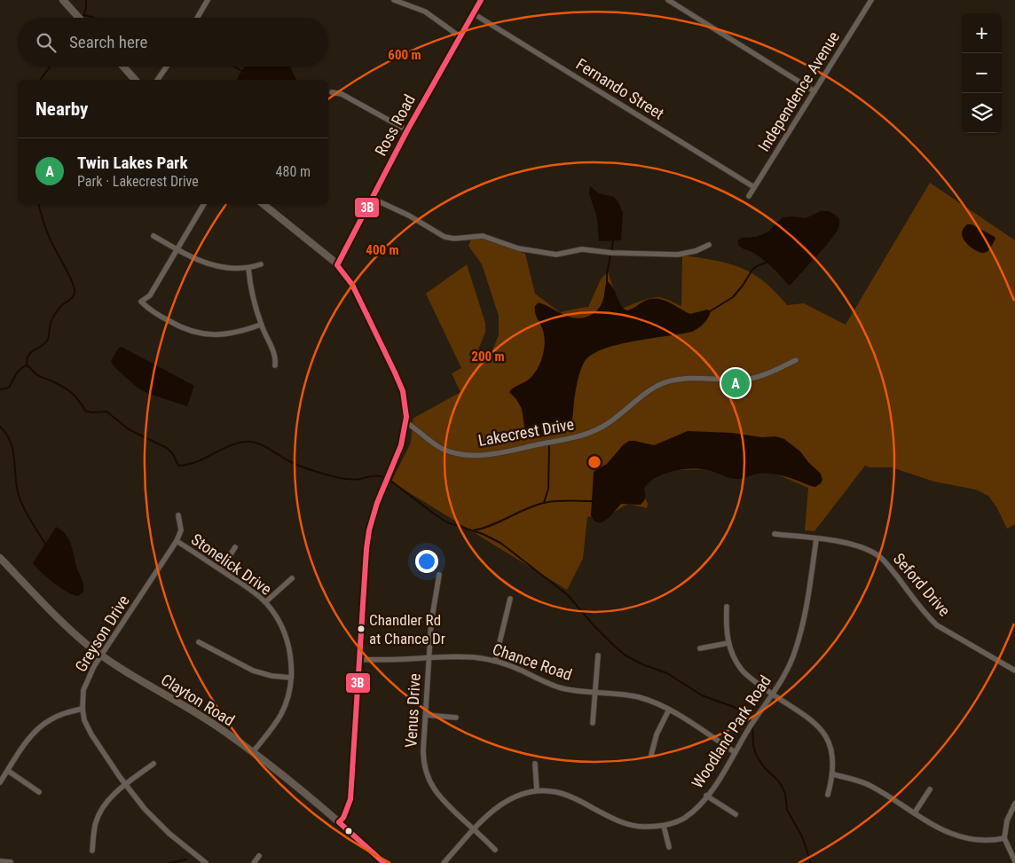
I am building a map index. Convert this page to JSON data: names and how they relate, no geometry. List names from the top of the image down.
{
  "streets": {
    "street": [
      "Fernando Street",
      "Independence Avenue",
      "Ross Road",
      "Lakecrest Drive",
      "Stonelick Drive",
      "Seford Drive",
      "Greyson Drive",
      "Chance Road",
      "Clayton Road",
      "Venus Drive",
      "Woodland Park Road"
    ]
  },
  "crossings": [
    ["Fernando Street", "Independence Avenue"],
    ["Fernando Street", "Ross Road"],
    ["Stonelick Drive", "Greyson Drive"],
    ["Stonelick Drive", "Clayton Road"],
    ["Seford Drive", "Woodland Park Road"],
    ["Greyson Drive", "Clayton Road"],
    ["Chance Road", "Venus Drive"],
    ["Chance Road", "Woodland Park Road"],
    ["Venus Drive", "Woodland Park Road"]
  ],
  "places": ["Chandler Rd at Chance Dr"],
  "lines": ["transit line 3B"],
  "page": {
    "map_buttons": ["+", "−"],
    "search": "Search here",
    "heading": "Nearby",
    "list": [
      {
        "mark": "A",
        "name": "Twin Lakes Park",
        "note": "Park · Lakecrest Drive",
        "value": "480 m"
      }
    ],
    "pins": "A"
  },
  "rings": ["600 m", "400 m", "200 m"]
}
